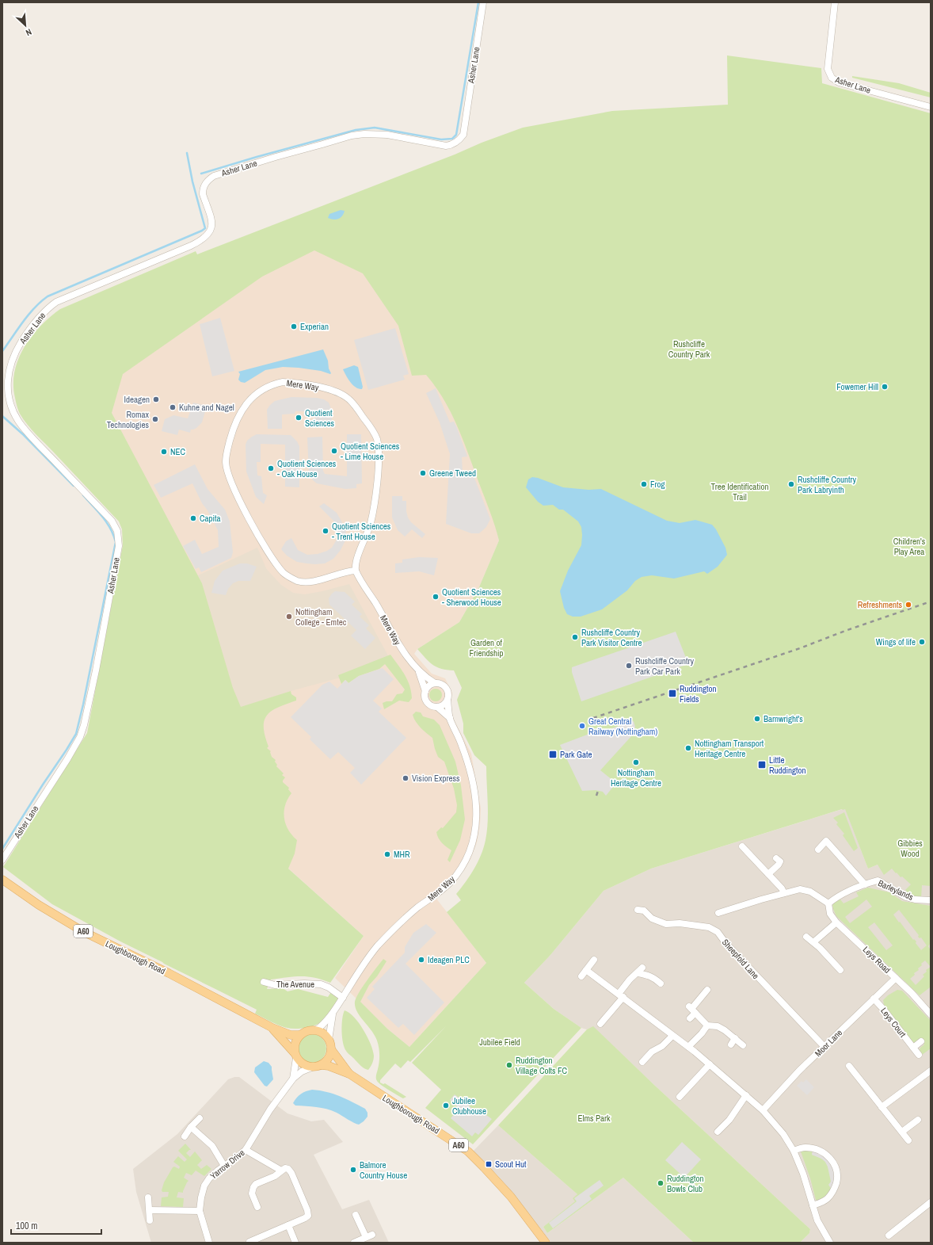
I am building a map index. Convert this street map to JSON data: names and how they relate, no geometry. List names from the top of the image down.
{
  "streets": {
    "main road": ["A60", "Loughborough Road"],
    "street": [
      "Asher Lane",
      "Mere Way",
      "Barleylands",
      "Sheepfold Lane",
      "Leys Road",
      "The Avenue",
      "Leys Court",
      "Moor Lane",
      "Yarrow Drive"
    ]
  },
  "crossings": [
    ["Mere Way", "A60"],
    ["Mere Way", "Loughborough Road"],
    ["Mere Way", "The Avenue"],
    ["Barleylands", "Leys Road"],
    ["A60", "Loughborough Road"],
    ["Sheepfold Lane", "Moor Lane"],
    ["Leys Road", "Moor Lane"],
    ["Leys Court", "Moor Lane"]
  ],
  "parks": [
    "Rushcliffe Country Park",
    "Tree Identification Trail",
    "Children's Play Area",
    "Garden of Friendship",
    "Gibbies Wood",
    "Jubilee Field",
    "Elms Park"
  ],
  "places": {
    "other": [
      "Experian",
      "Fowemer Hill",
      "Ideagen",
      "Kuhne and Nagel",
      "Quotient Sciences",
      "Romax Technologies",
      "Quotient Sciences - Lime House",
      "NEC",
      "Quotient Sciences - Oak House",
      "Greene Tweed",
      "Frog",
      "Rushcliffe Country Park Labryinth",
      "Capita",
      "Quotient Sciences - Trent House",
      "Quotient Sciences - Sherwood House",
      "Refreshments",
      "Nottingham College - Emtec",
      "Rushcliffe Country Park Visitor Centre",
      "Wings of life",
      "Rushcliffe Country Park Car Park",
      "Barnwright's",
      "Great Central Railway (Nottingham)",
      "Nottingham Transport Heritage Centre",
      "Nottingham Heritage Centre",
      "Vision Express",
      "MHR",
      "Ideagen PLC",
      "Ruddington Village Colts FC",
      "Jubilee Clubhouse",
      "Balmore Country House",
      "Ruddington Bowls Club"
    ],
    "transit": [
      "Ruddington Fields",
      "Park Gate",
      "Little Ruddington",
      "Scout Hut"
    ]
  },
  "scale_bar": "100 m",
  "north": "bottom right"
}
